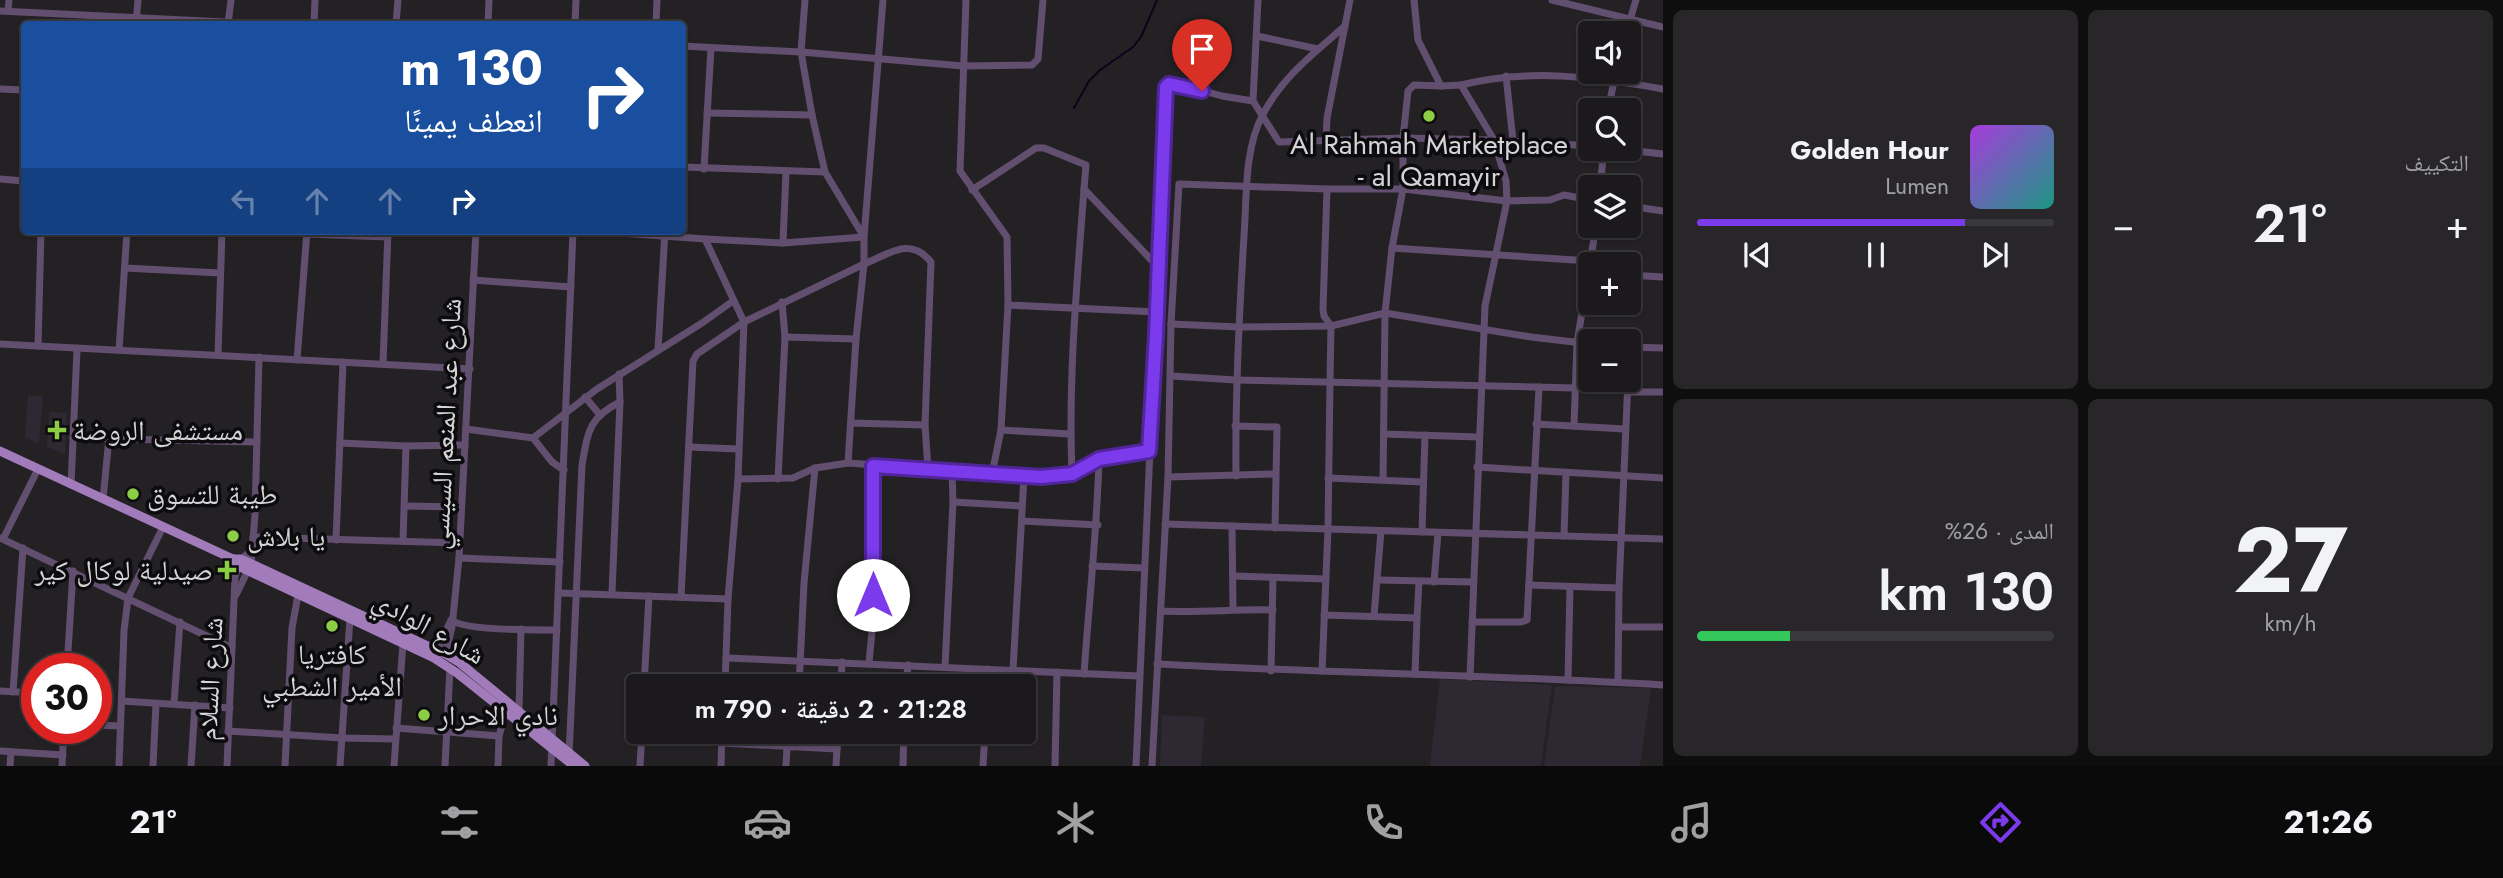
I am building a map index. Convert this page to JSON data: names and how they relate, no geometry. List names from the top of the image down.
{
  "streets": {
    "main road": ["شارع الوادي"],
    "street": ["شارع عبد المنعم السيسي", "شارع السلام"]
  },
  "crossings": [
    ["شارع عبد المنعم السيسي", "شارع الوادي"],
    ["شارع الوادي", "شارع السلام"]
  ],
  "places": {
    "other": [
      "Al Rahmah Marketplace - al Qamayir",
      "طيبة للتسوق",
      "يا بلاش",
      "كافتريا الأمير الشطبي",
      "نادي الاحرار"
    ],
    "health": ["مستشفى الروضة", "صيدلية لوكال كير"]
  },
  "page": {
    "tile": [
      "التكييف",
      ["27", "km/h"],
      ["المدى · 26%", "130 km"]
    ],
    "map_buttons": ["+", "−"],
    "turn": ["130 m", "انعطف يمينًا"],
    "song": ["Golden Hour", "Lumen"],
    "heat": ["−", "21°", "+"],
    "limit": "30",
    "trip": "21:28 · 2 دقيقة · 790 m",
    "tabs": ["21:26", "21°"]
  }
}
